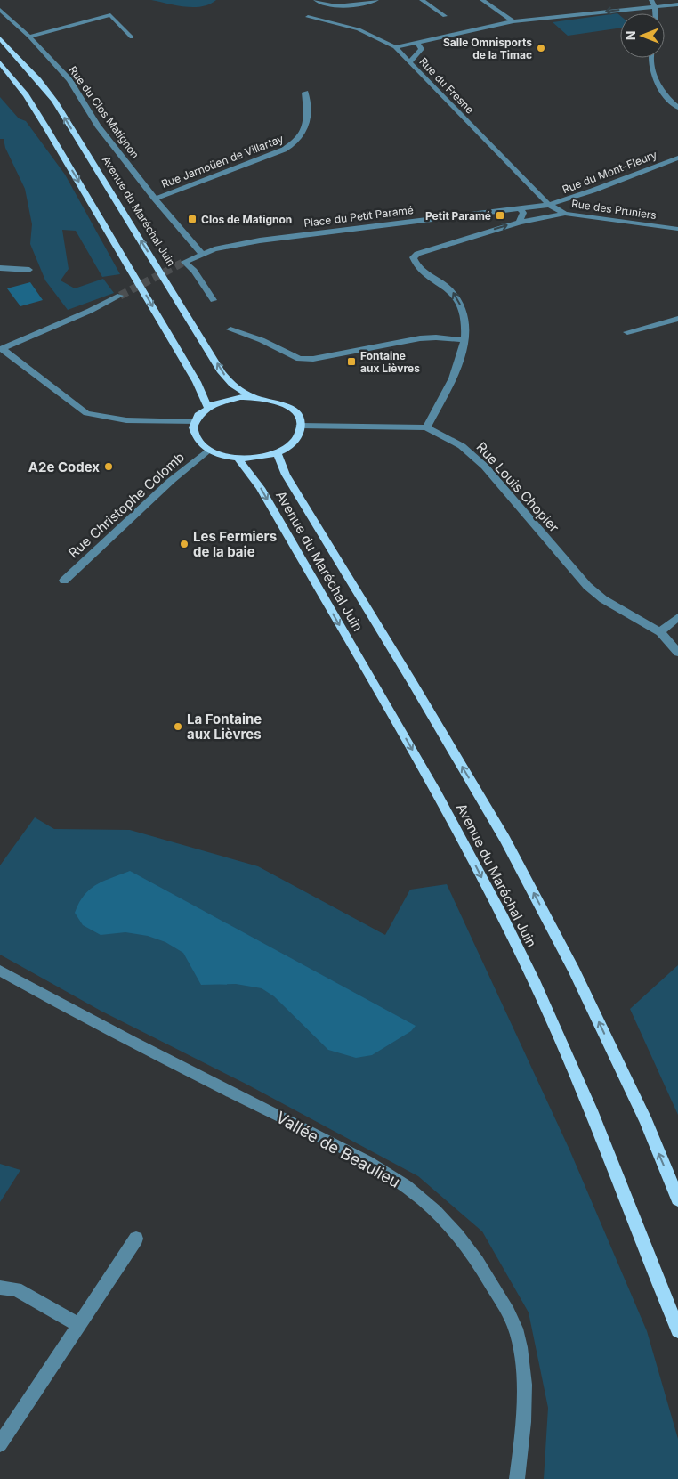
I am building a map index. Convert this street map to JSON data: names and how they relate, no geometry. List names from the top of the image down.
{
  "streets": {
    "main road": ["Avenue du Maréchal Juin"],
    "street": [
      "Rue du Fresne",
      "Rue du Clos Matignon",
      "Rue Jarnoüen de Villartay",
      "Rue du Mont-Fleury",
      "Rue des Pruniers",
      "Place du Petit Paramé",
      "Rue Louis Chopier",
      "Rue Christophe Colomb",
      "Vallée de Beaulieu"
    ]
  },
  "crossings": [
    ["Rue du Fresne", "Rue du Mont-Fleury"],
    ["Rue du Fresne", "Rue des Pruniers"],
    ["Rue du Fresne", "Place du Petit Paramé"],
    ["Rue du Clos Matignon", "Rue Jarnoüen de Villartay"],
    ["Rue du Clos Matignon", "Place du Petit Paramé"],
    ["Rue du Mont-Fleury", "Rue des Pruniers"],
    ["Rue du Mont-Fleury", "Place du Petit Paramé"],
    ["Rue des Pruniers", "Place du Petit Paramé"],
    ["Avenue du Maréchal Juin", "Rue Louis Chopier"],
    ["Avenue du Maréchal Juin", "Rue Christophe Colomb"],
    ["Rue Louis Chopier", "Rue Christophe Colomb"]
  ],
  "places": {
    "other": [
      "Salle Omnisports de la Timac",
      "A2e Codex",
      "Les Fermiers de la baie",
      "La Fontaine aux Lièvres"
    ],
    "transit": ["Petit Paramé", "Clos de Matignon", "Fontaine aux Lièvres"]
  },
  "north": "left"
}
